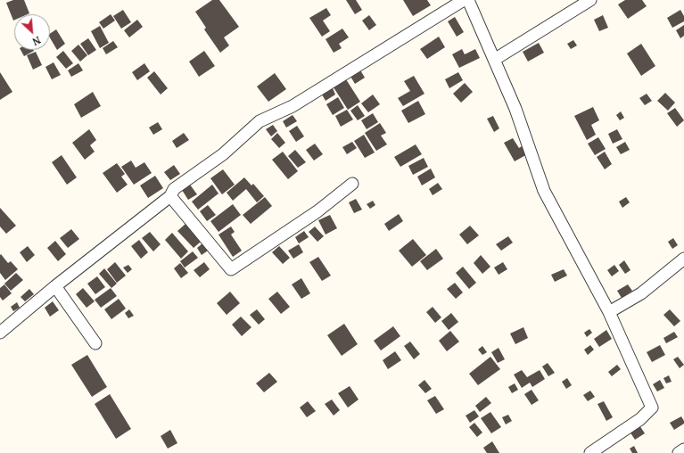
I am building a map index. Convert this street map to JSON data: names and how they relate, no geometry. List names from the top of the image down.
{
  "north": "bottom right"
}
